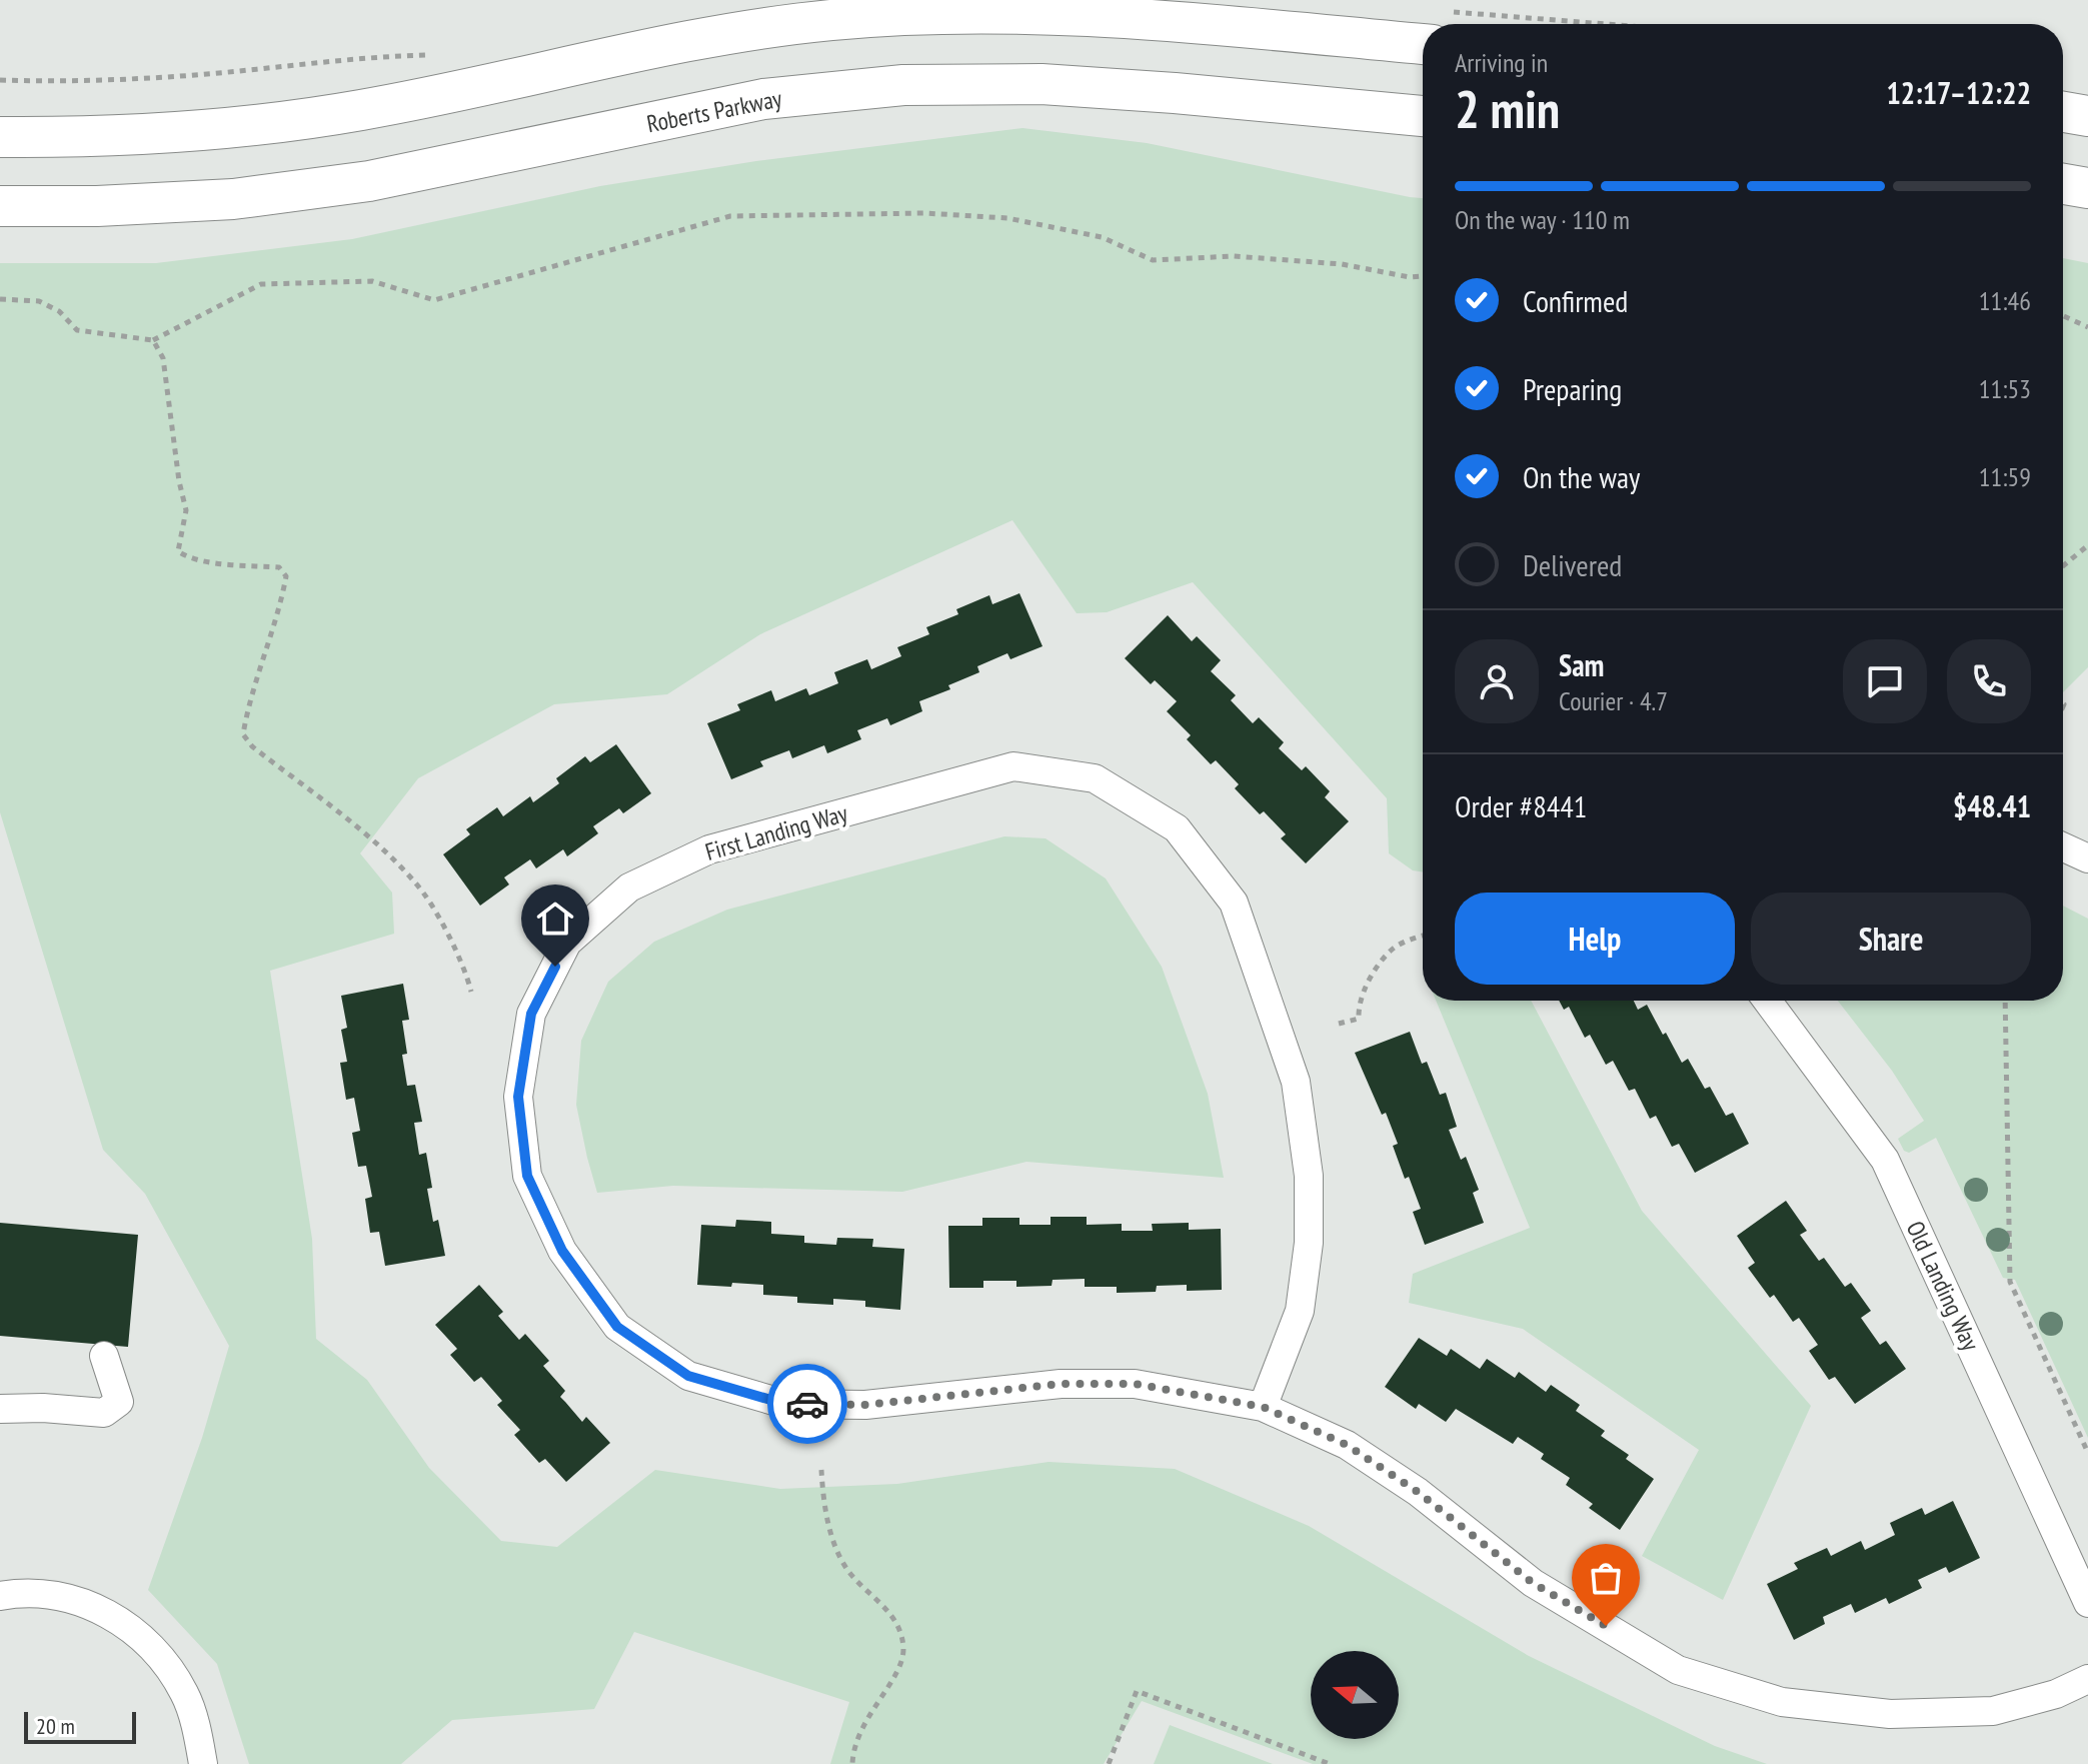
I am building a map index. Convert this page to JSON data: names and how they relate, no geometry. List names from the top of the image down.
{
  "streets": {
    "main road": ["Roberts Parkway"],
    "street": ["First Landing Way", "Old Landing Way"]
  },
  "scale_bar": "20 m",
  "north": "left",
  "page": {
    "heading": ["2 min", "Arriving in", "12:17–12:22"],
    "panel": [
      "Sam",
      "Courier · 4.7",
      "Order #8441",
      "$48.41"
    ],
    "bar": "On the way · 110 m",
    "list": [
      ["Confirmed", "11:46"],
      ["Preparing", "11:53"],
      ["On the way", "11:59"],
      "Delivered"
    ],
    "buttons": ["Help", "Share"],
    "scale": "20 m"
  }
}
